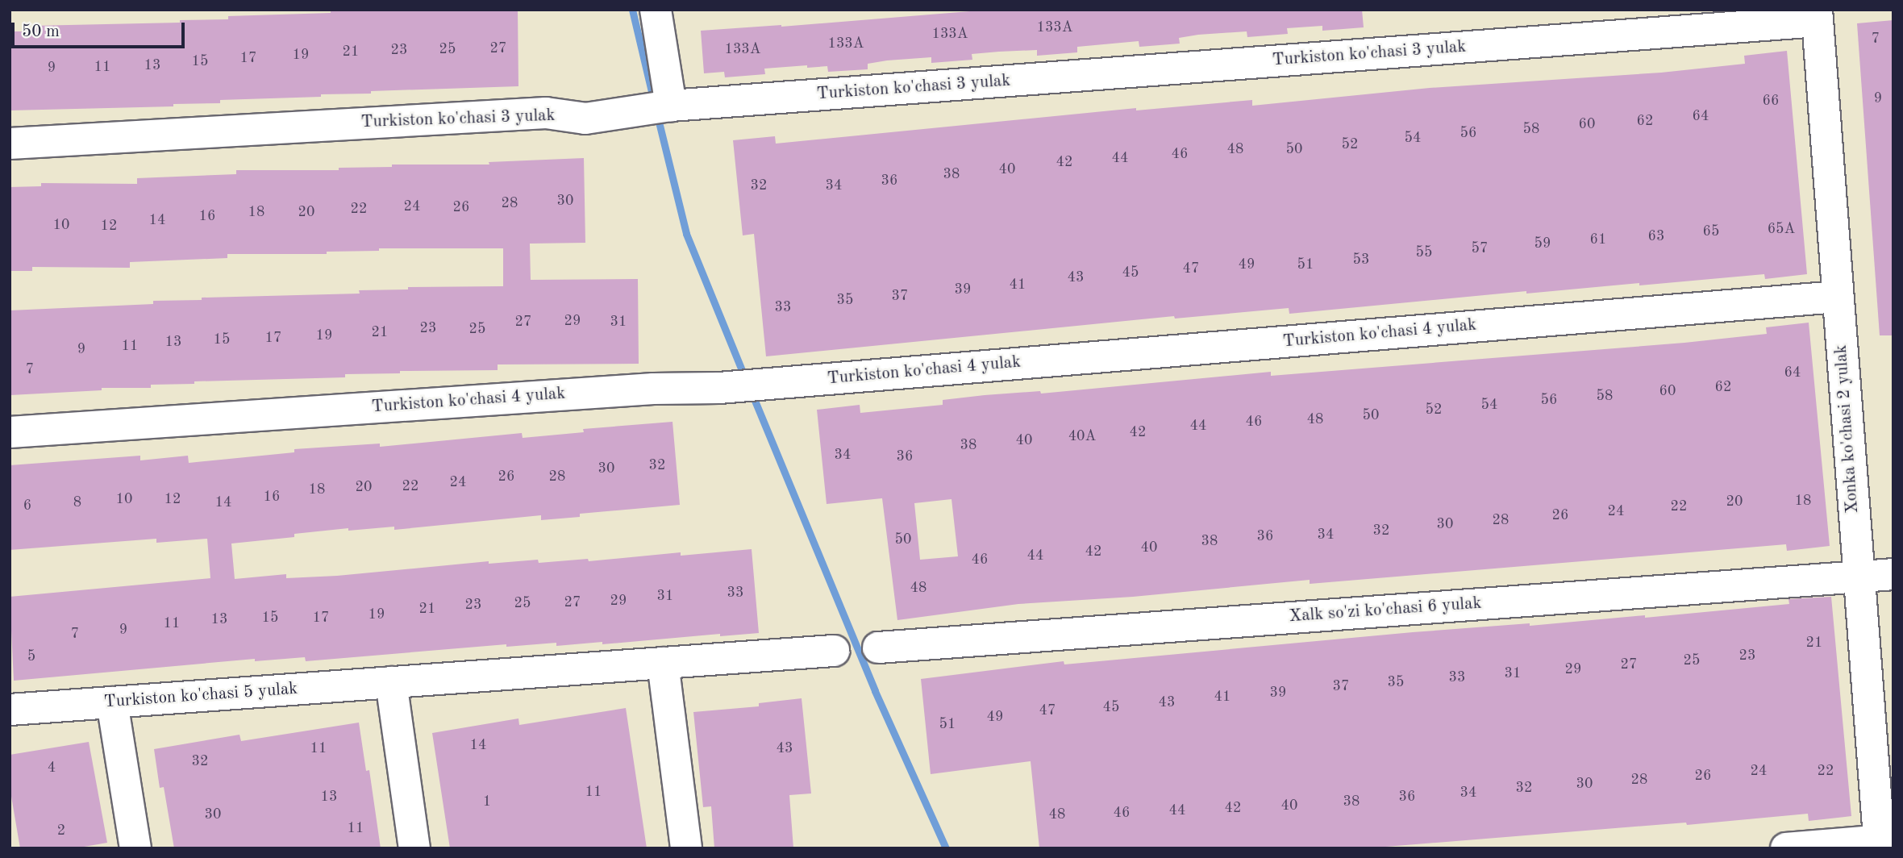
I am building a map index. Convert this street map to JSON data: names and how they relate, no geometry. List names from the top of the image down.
{
  "streets": {
    "street": [
      "Turkiston ko'chasi 3 yulak",
      "Turkiston ko'chasi 4 yulak",
      "Xonka ko'chasi 2 yulak",
      "Xalk so'zi ko'chasi 6 yulak",
      "Turkiston ko'chasi 5 yulak"
    ]
  },
  "crossings": [
    ["Turkiston ko'chasi 3 yulak", "Xonka ko'chasi 2 yulak"],
    ["Turkiston ko'chasi 4 yulak", "Xonka ko'chasi 2 yulak"],
    ["Xonka ko'chasi 2 yulak", "Xalk so'zi ko'chasi 6 yulak"]
  ],
  "house_numbers": [
    "133A",
    "133A",
    "7",
    "133A",
    "27",
    "25",
    "133A",
    "23",
    "21",
    "19",
    "17",
    "15",
    "13",
    "11",
    "9",
    "9",
    "66",
    "64",
    "62",
    "60",
    "58",
    "56",
    "54",
    "52",
    "48",
    "50",
    "46",
    "44",
    "42",
    "40",
    "38",
    "36",
    "32",
    "34",
    "30",
    "28",
    "24",
    "26",
    "22",
    "18",
    "20",
    "16",
    "14",
    "10",
    "12",
    "65A",
    "65",
    "63",
    "61",
    "59",
    "57",
    "55",
    "53",
    "49",
    "51",
    "47",
    "45",
    "43",
    "41",
    "39",
    "37",
    "35",
    "33",
    "29",
    "27",
    "31",
    "23",
    "25",
    "21",
    "19",
    "17",
    "15",
    "13",
    "11",
    "9",
    "7",
    "64",
    "62",
    "60",
    "58",
    "56",
    "54",
    "52",
    "50",
    "48",
    "46",
    "44",
    "42",
    "40A",
    "40",
    "38",
    "34",
    "36",
    "32",
    "30",
    "26",
    "28",
    "24",
    "22",
    "20",
    "18",
    "16",
    "10",
    "12",
    "18",
    "20",
    "8",
    "14",
    "6",
    "22",
    "24",
    "26",
    "28",
    "30",
    "32",
    "34",
    "36",
    "50",
    "38",
    "40",
    "42",
    "44",
    "46",
    "48",
    "33",
    "31",
    "29",
    "27",
    "25",
    "23",
    "21",
    "19",
    "15",
    "17",
    "13",
    "11",
    "9",
    "7",
    "21",
    "23",
    "5",
    "25",
    "27",
    "29",
    "31",
    "33",
    "35",
    "37",
    "39",
    "41",
    "43",
    "45",
    "47",
    "49",
    "51",
    "14",
    "11",
    "43",
    "32",
    "4",
    "24",
    "22",
    "26",
    "28",
    "30",
    "32",
    "11",
    "34",
    "13",
    "36",
    "1",
    "38",
    "40",
    "42",
    "44",
    "46",
    "30",
    "48",
    "11",
    "2"
  ],
  "scale_bar": "50 m"
}
